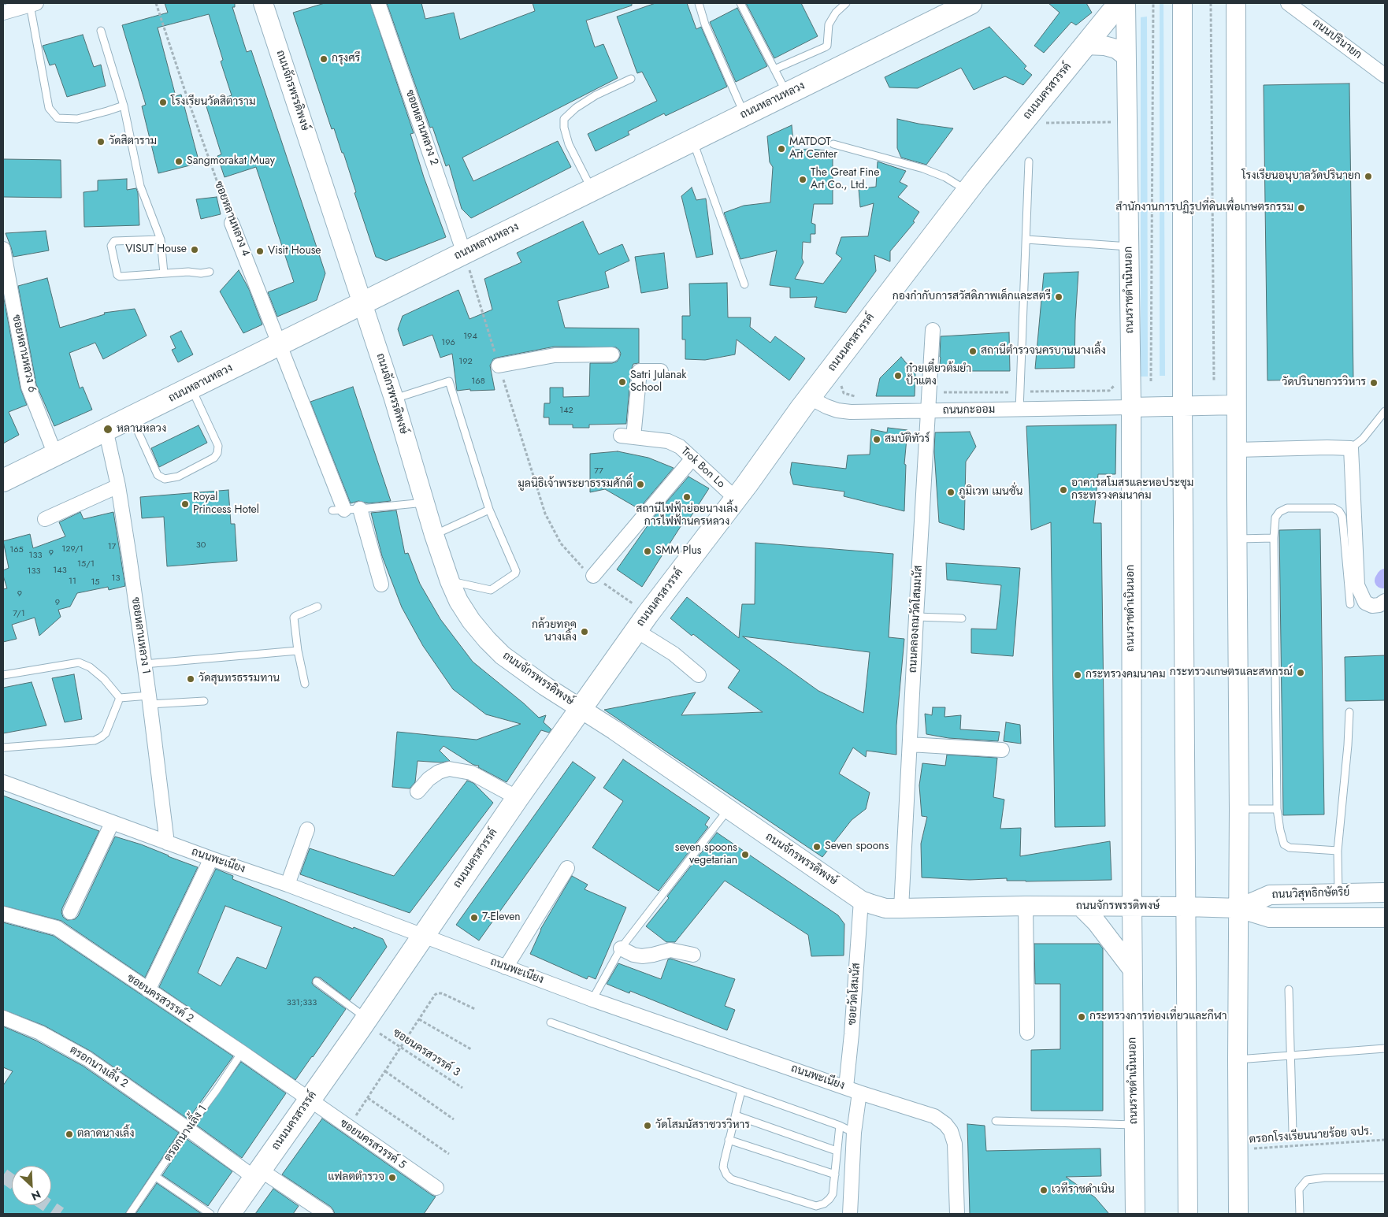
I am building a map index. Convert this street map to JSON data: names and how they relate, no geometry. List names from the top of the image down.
{
  "streets": {
    "main road": [
      "ถนนจักรพรรดิพงษ์",
      "ถนนนครสวรรค์",
      "ถนนหลานหลวง",
      "ถนนราชดำเนินนอก",
      "ถนนวิสุทธิกษัตริย์"
    ],
    "street": [
      "ถนนปรินายก",
      "ซอยหลานหลวง 2",
      "ซอยหลานหลวง 4",
      "ซอยหลานหลวง 6",
      "ถนนกะออม",
      "Trok Bon Lo",
      "ถนนคลองถมวัดโสมมนัส",
      "ซอยหลานหลวง 1",
      "ถนนพะเนียง",
      "ซอยวัดโสมนัส",
      "ซอยนครสวรรค์ 2",
      "ตรอกนางเลิ้ง 2",
      "ซอยนครสวรรค์ 5"
    ],
    "lane": ["ตรอกนางเลิ้ง 1"],
    "path": ["ซอยนครสวรรค์ 3", "ตรอกโรงเรียนนายร้อย จปร."]
  },
  "crossings": [
    ["ถนนจักรพรรดิพงษ์", "ถนนนครสวรรค์"],
    ["ถนนจักรพรรดิพงษ์", "ถนนหลานหลวง"],
    ["ถนนจักรพรรดิพงษ์", "ถนนราชดำเนินนอก"],
    ["ถนนจักรพรรดิพงษ์", "ถนนคลองถมวัดโสมมนัส"],
    ["ถนนจักรพรรดิพงษ์", "ถนนวิสุทธิกษัตริย์"],
    ["ถนนจักรพรรดิพงษ์", "ซอยวัดโสมนัส"],
    ["ถนนนครสวรรค์", "ถนนกะออม"],
    ["ถนนนครสวรรค์", "Trok Bon Lo"],
    ["ถนนนครสวรรค์", "ถนนพะเนียง"],
    ["ถนนนครสวรรค์", "ซอยนครสวรรค์ 2"],
    ["ถนนนครสวรรค์", "ซอยนครสวรรค์ 3"],
    ["ถนนนครสวรรค์", "ตรอกนางเลิ้ง 2"],
    ["ถนนนครสวรรค์", "ซอยนครสวรรค์ 5"],
    ["ถนนหลานหลวง", "ซอยหลานหลวง 2"],
    ["ถนนหลานหลวง", "ซอยหลานหลวง 4"],
    ["ถนนหลานหลวง", "ซอยหลานหลวง 6"],
    ["ถนนหลานหลวง", "ซอยหลานหลวง 1"],
    ["ถนนราชดำเนินนอก", "ถนนกะออม"],
    ["ถนนกะออม", "ถนนคลองถมวัดโสมมนัส"],
    ["ซอยหลานหลวง 1", "ถนนพะเนียง"],
    ["ถนนพะเนียง", "ซอยวัดโสมนัส"],
    ["ซอยนครสวรรค์ 2", "ตรอกนางเลิ้ง 1"],
    ["ซอยนครสวรรค์ 2", "ซอยนครสวรรค์ 5"],
    ["ตรอกนางเลิ้ง 2", "ตรอกนางเลิ้ง 1"]
  ],
  "places": [
    "กรุงศรี",
    "โรงเรียนวัดสิตาราม",
    "วัดสิตาราม",
    "MATDOT Art Center",
    "Sangmorakat Muay",
    "โรงเรียนอนุบาลวัดปรินายก",
    "The Great Fine Art Co., Ltd.",
    "สำนักงานการปฏิรูปที่ดินเพื่อเกษตรกรรม",
    "VISUT House",
    "Visit House",
    "กองกำกับการสวัสดิภาพเด็กและสตรี",
    "สถานีตำรวจนครบานนางเลิ้ง",
    "ก๋วยเตี๋ยวต้มยำ ป้าแตง",
    "Satri Julanak School",
    "วัดปรินายกวรวิหาร",
    "หลานหลวง",
    "สมบัติทัวร์",
    "มูลนิธิเจ้าพระยาธรรมศักดิ์",
    "อาคารสโมสรและหอประชุม กระทรวงคมนาคม",
    "ภูมิเวท เมนชั่น",
    "สถานีไฟฟ้าย่อยนางเลิ้ง การไฟฟ้านครหลวง",
    "Royal Princess Hotel",
    "SMM Plus",
    "กล้วยทอด นางเลิ้ง",
    "กระทรวงเกษตรและสหกรณ์",
    "กระทรวงคมนาคม",
    "วัดสุนทรธรรมทาน",
    "Seven spoons",
    "seven spoons vegetarian",
    "7-Eleven",
    "กระทรวงการท่องเที่ยวและกีฬา",
    "วัดโสมนัสราชวรวิหาร",
    "ตลาดนางเลิ้ง",
    "แฟลตตำรวจ",
    "เวทีราชดำเนิน"
  ],
  "house_numbers": [
    "194",
    "196",
    "192",
    "168",
    "142",
    "77",
    "30",
    "17",
    "129/1",
    "165",
    "9",
    "133",
    "15/1",
    "143",
    "133",
    "13",
    "11",
    "15",
    "9",
    "9",
    "7/1",
    "331;333"
  ],
  "north": "bottom right"
}
